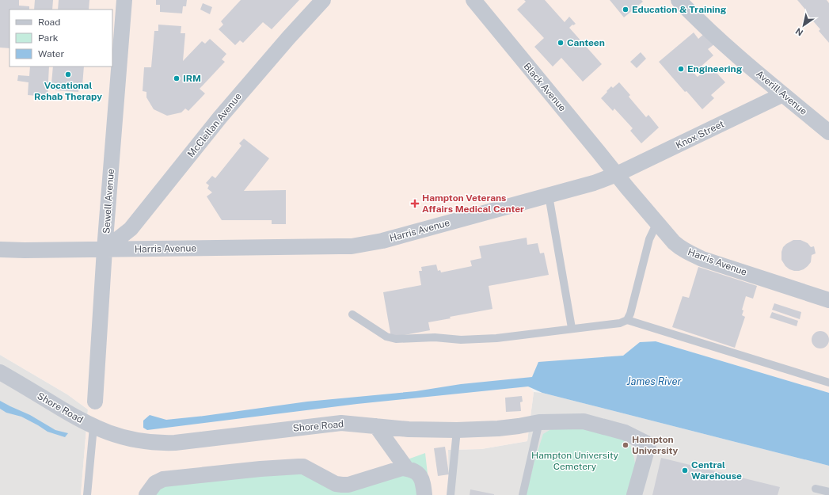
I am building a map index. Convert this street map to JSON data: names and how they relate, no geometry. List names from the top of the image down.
{
  "streets": {
    "street": [
      "Black Avenue",
      "Averill Avenue",
      "McClellan Avenue",
      "Knox Street",
      "Sewell Avenue",
      "Harris Avenue",
      "Shore Road"
    ]
  },
  "crossings": [
    ["Black Avenue", "Knox Street"],
    ["Black Avenue", "Harris Avenue"],
    ["Averill Avenue", "Knox Street"],
    ["McClellan Avenue", "Sewell Avenue"],
    ["McClellan Avenue", "Harris Avenue"],
    ["Knox Street", "Harris Avenue"],
    ["Sewell Avenue", "Harris Avenue"]
  ],
  "water": ["James River"],
  "parks": ["Hampton University Cemetery"],
  "places": {
    "other": [
      "Education & Training",
      "Canteen",
      "Engineering",
      "Vocational Rehab Therapy",
      "IRM",
      "Hampton University",
      "Central Warehouse"
    ],
    "health": ["Hampton Veterans Affairs Medical Center"]
  },
  "legend": ["Road", "Park", "Water"],
  "north": "bottom left"
}
